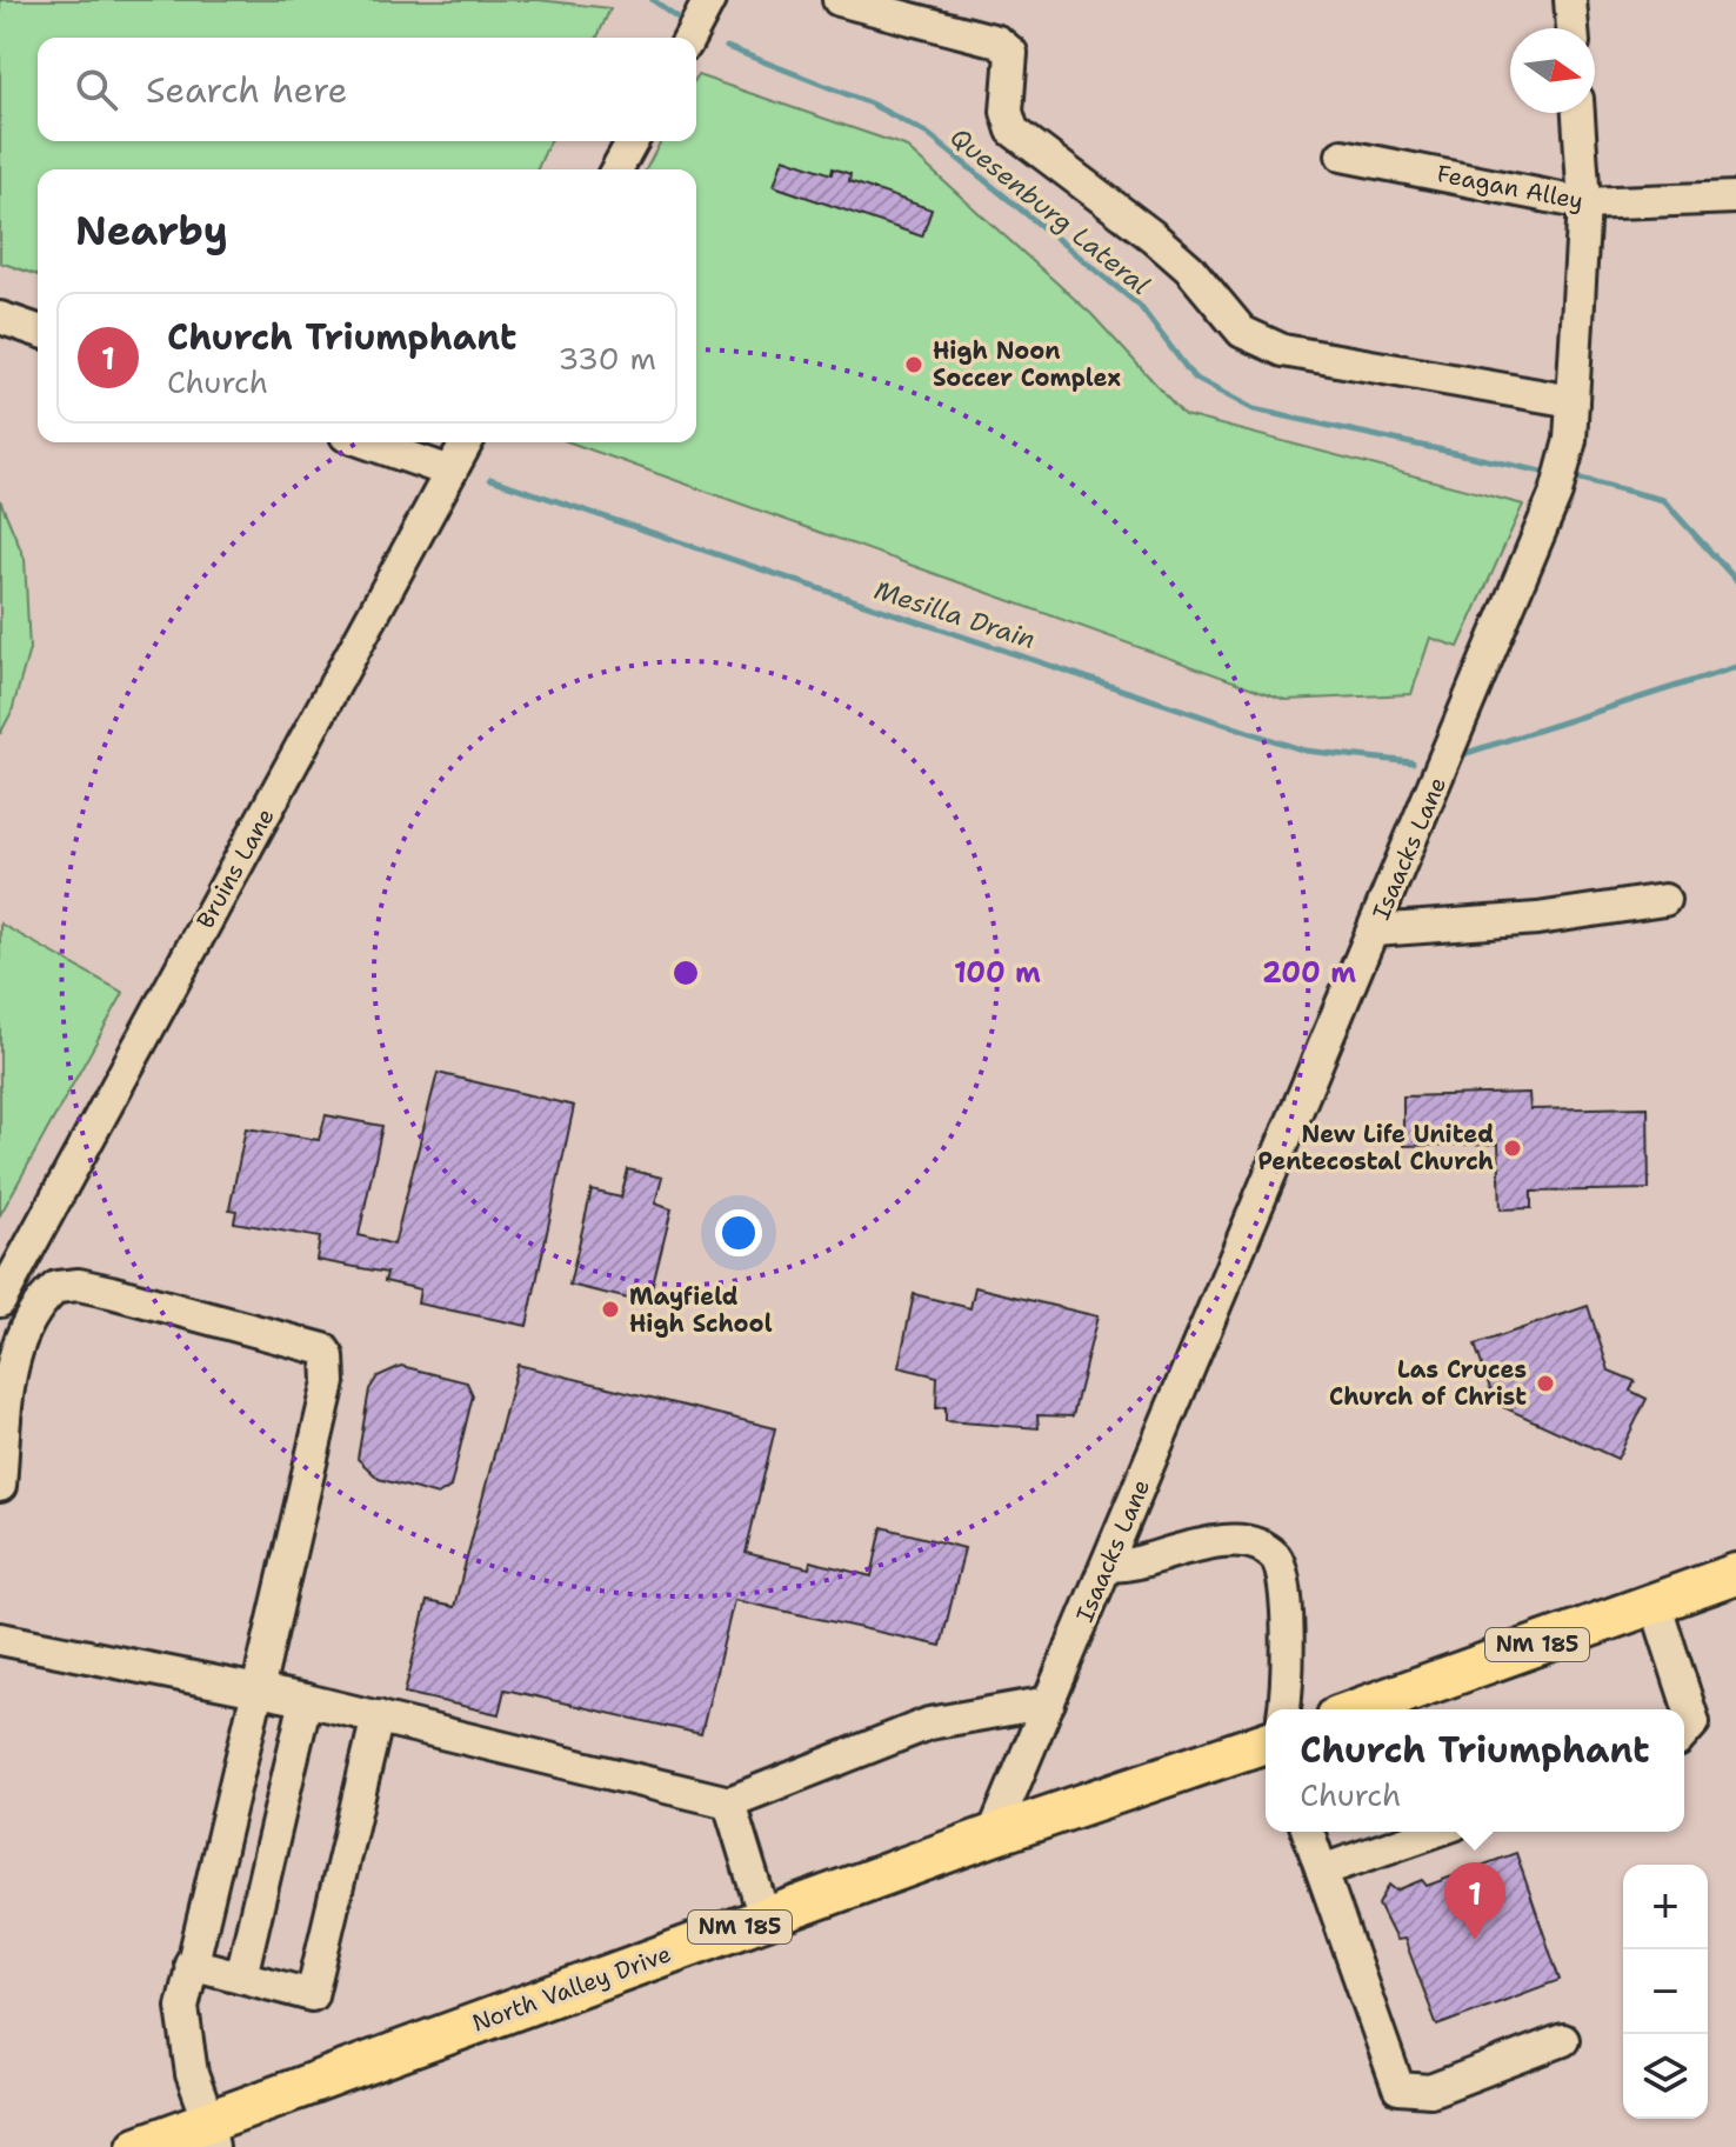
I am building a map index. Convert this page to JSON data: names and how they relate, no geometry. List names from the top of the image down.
{
  "streets": {
    "main road": ["NM 185", "North Valley Drive"],
    "street": ["Feagan Alley", "Isaacks Lane", "Bruins Lane"]
  },
  "crossings": [
    ["Feagan Alley", "Isaacks Lane"],
    ["Isaacks Lane", "North Valley Drive"]
  ],
  "water": ["Quesenburg Lateral", "Mesilla Drain"],
  "places": [
    "High Noon Soccer Complex",
    "New Life United Pentecostal Church",
    "Mayfield High School",
    "Las Cruces Church of Christ"
  ],
  "north": "right",
  "page": {
    "search": "Search here",
    "heading": "Nearby",
    "list": [
      {
        "mark": "1",
        "name": "Church Triumphant",
        "note": "Church",
        "value": "330 m"
      }
    ],
    "popup": ["Church Triumphant", "Church"],
    "pins": "1",
    "map_buttons": ["+", "−"]
  },
  "rings": ["100 m", "200 m"]
}
